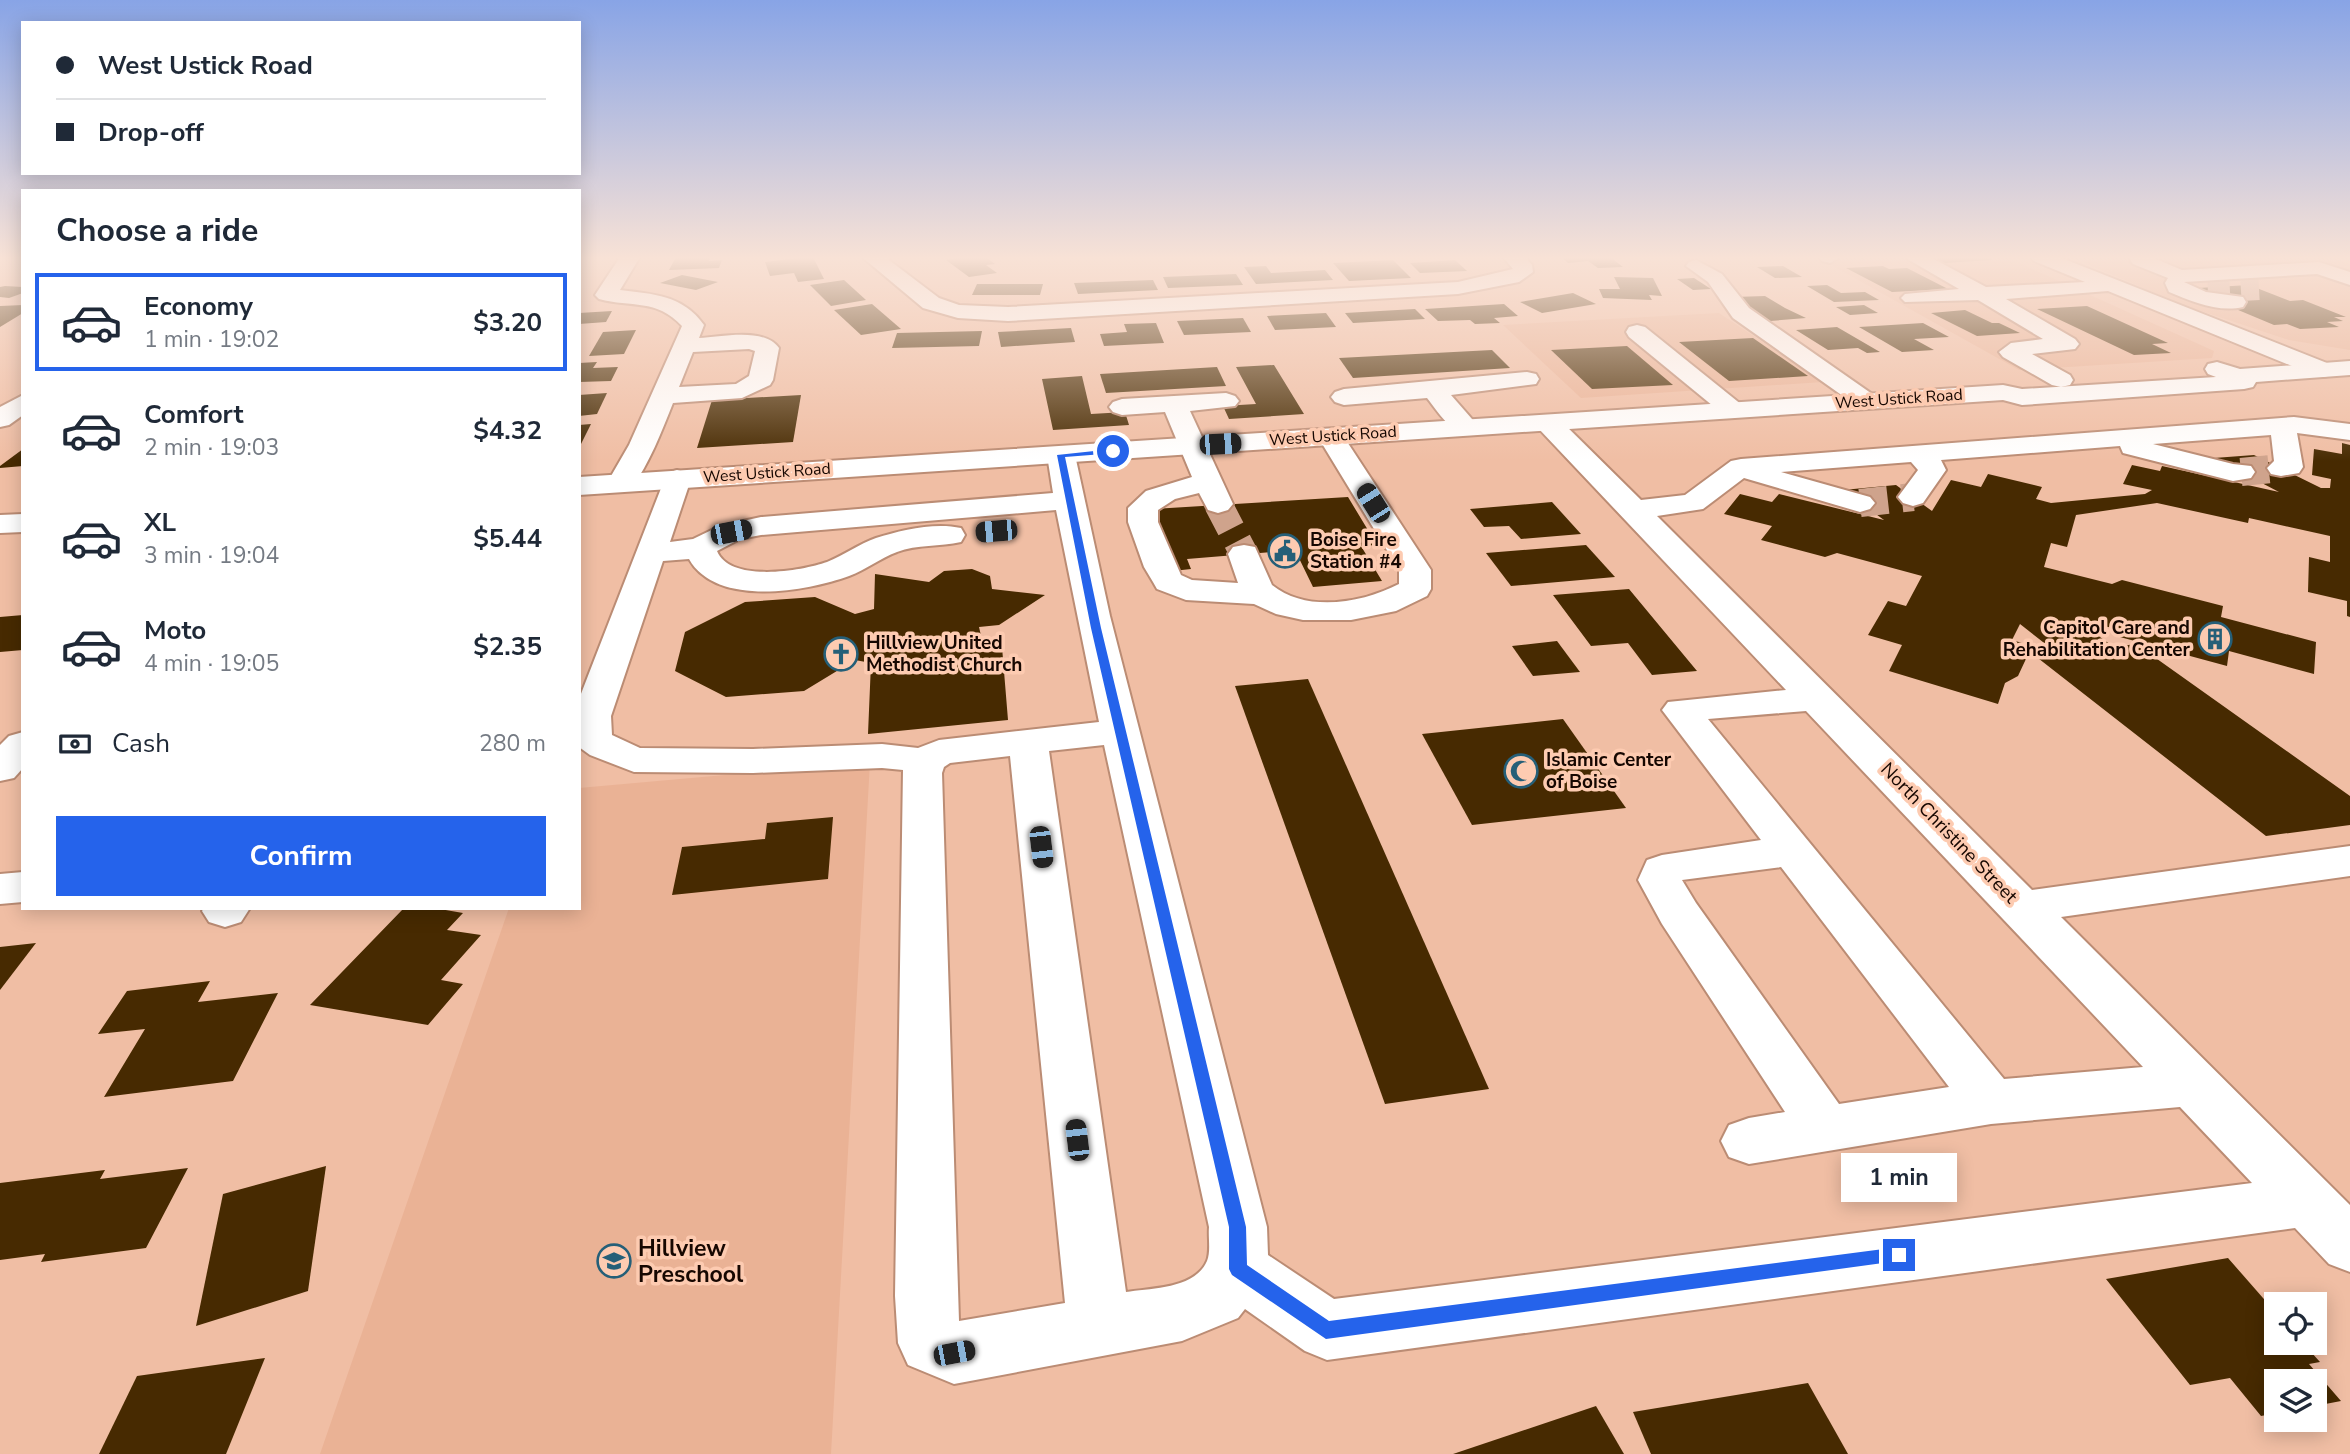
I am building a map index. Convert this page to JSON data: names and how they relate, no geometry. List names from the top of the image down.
{
  "streets": {
    "street": ["West Ustick Road", "North Christine Street"]
  },
  "crossings": [
    ["West Ustick Road", "North Christine Street"]
  ],
  "places": {
    "public building": ["Boise Fire Station #4"],
    "building": ["Capitol Care and Rehabilitation Center"],
    "church": ["Hillview United Methodist Church"],
    "mosque": ["Islamic Center of Boise"],
    "school or university": ["Hillview Preschool"]
  },
  "page": {
    "banner": ["West Ustick Road", "Drop-off"],
    "heading": "Choose a ride",
    "list": [
      {
        "name": "Economy",
        "note": "1 min · 19:02",
        "value": "$3.20"
      },
      {
        "name": "Comfort",
        "note": "2 min · 19:03",
        "value": "$4.32"
      },
      {
        "name": "XL",
        "note": "3 min · 19:04",
        "value": "$5.44"
      },
      {
        "name": "Moto",
        "note": "4 min · 19:05",
        "value": "$2.35"
      }
    ],
    "pay": ["Cash", "280 m"],
    "buttons": "Confirm",
    "bubble": "1 min"
  }
}
